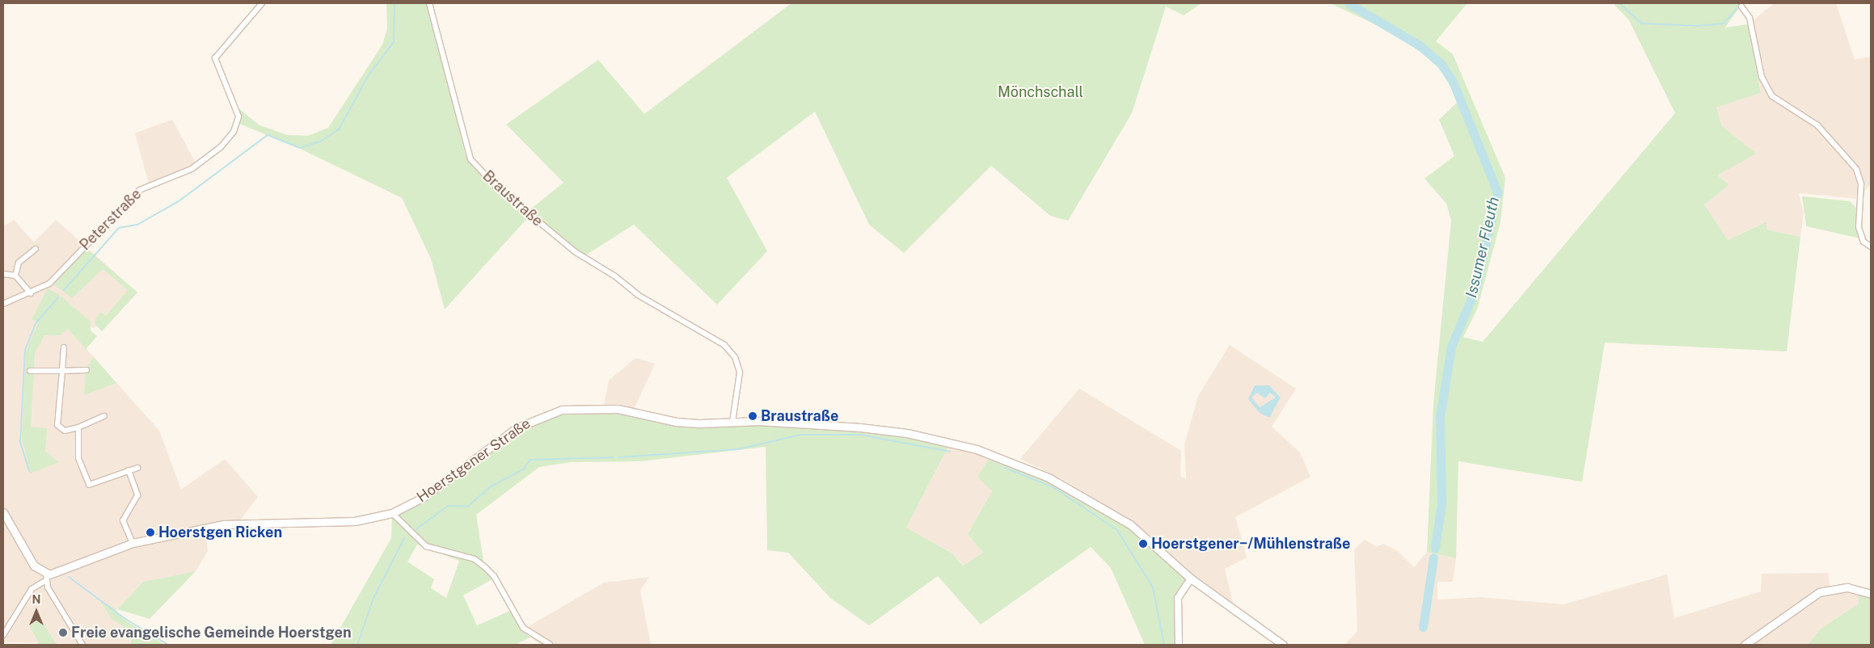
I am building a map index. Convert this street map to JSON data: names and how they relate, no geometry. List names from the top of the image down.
{
  "streets": {
    "main road": ["Hoerstgener Straße"],
    "street": ["Braustraße", "Peterstraße"]
  },
  "crossings": [
    ["Braustraße", "Hoerstgener Straße"]
  ],
  "water": ["Issumer Fleuth"],
  "parks": ["Mönchschall"],
  "places": [
    "Braustraße",
    "Hoerstgen Ricken",
    "Hoerstgener−/Mühlenstraße",
    "Freie evangelische Gemeinde Hoerstgen"
  ],
  "north": "top"
}
